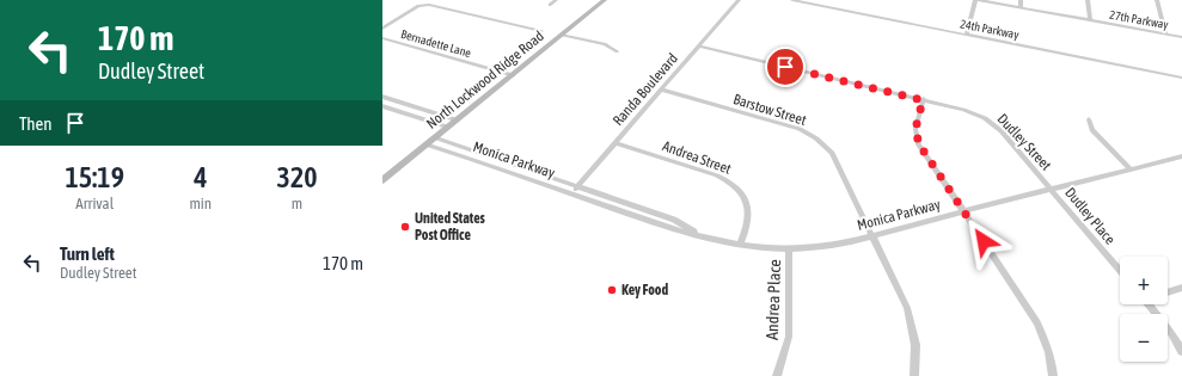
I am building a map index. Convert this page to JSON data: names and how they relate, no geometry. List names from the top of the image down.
{
  "streets": {
    "main road": ["North Lockwood Ridge Road"],
    "street": [
      "27th Parkway",
      "24th Parkway",
      "Bernadette Lane",
      "Randa Boulevard",
      "Barstow Street",
      "Dudley Street",
      "Andrea Street",
      "Monica Parkway",
      "Dudley Place",
      "Andrea Place"
    ]
  },
  "crossings": [
    ["Bernadette Lane", "North Lockwood Ridge Road"],
    ["North Lockwood Ridge Road", "Monica Parkway"],
    ["Randa Boulevard", "Barstow Street"],
    ["Randa Boulevard", "Dudley Street"],
    ["Randa Boulevard", "Andrea Street"],
    ["Randa Boulevard", "Monica Parkway"],
    ["Barstow Street", "Monica Parkway"],
    ["Dudley Street", "Monica Parkway"],
    ["Dudley Street", "Dudley Place"],
    ["Andrea Street", "Monica Parkway"],
    ["Monica Parkway", "Dudley Place"],
    ["Monica Parkway", "Andrea Place"]
  ],
  "places": ["United States Post Office", "Key Food"],
  "page": {
    "turn": ["170 m", "Dudley Street"],
    "then": "Then",
    "eta": [
      "15:19",
      "Arrival",
      "4",
      "min",
      "320",
      "m"
    ],
    "list": [
      {
        "name": "Turn left",
        "note": "Dudley Street",
        "value": "170 m"
      }
    ],
    "map_buttons": ["+", "−"]
  }
}
